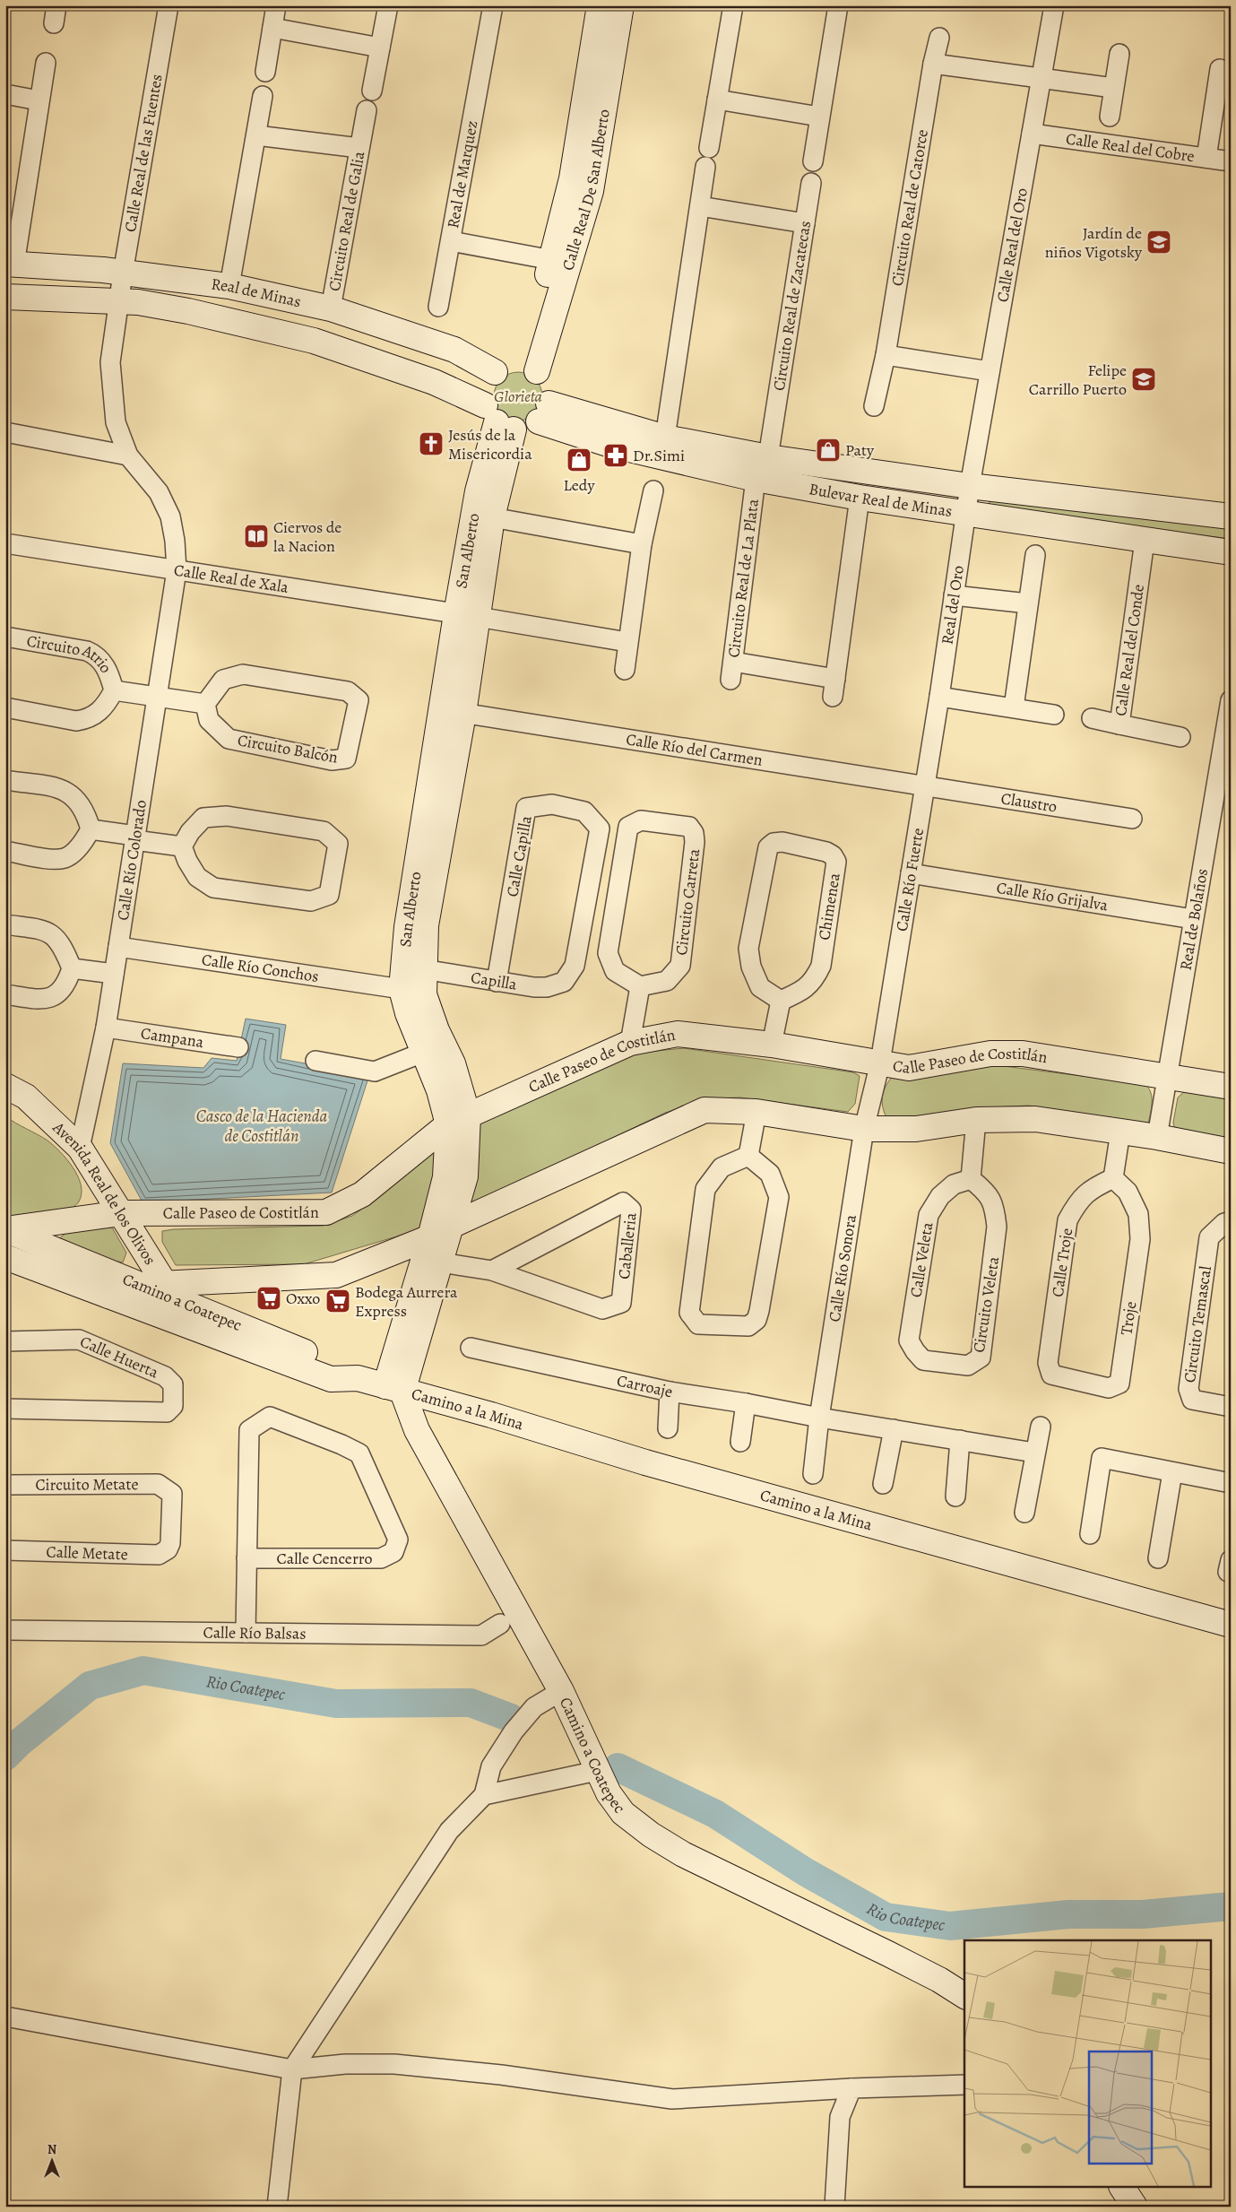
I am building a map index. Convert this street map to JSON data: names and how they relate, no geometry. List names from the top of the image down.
{
  "streets": {
    "street": [
      "Calle Real del Cobre",
      "Calle Real de las Fuentes",
      "Real de Marquez",
      "Calle Real De San Alberto",
      "Circuito Real de Catorce",
      "Circuito Real de Galia",
      "Calle Real del Oro",
      "Real de Minas",
      "Circuito Real de Zacatecas",
      "Bulevar Real de Minas",
      "San Alberto",
      "Circuito Real de La Plata",
      "Calle Real de Xala",
      "Real del Oro",
      "Calle Real del Conde",
      "Circuito Atrio",
      "Circuito Balcón",
      "Calle Río del Carmen",
      "Claustro",
      "Calle Capilla",
      "Calle Río Colorado",
      "Calle Río Fuerte",
      "Calle Río Grijalva",
      "Circuito Carreta",
      "Chimenea",
      "Real de Bolaños",
      "Calle Río Conchos",
      "Capilla",
      "Campana",
      "Calle Paseo de Costitlán",
      "Avenida Real de los Olivos",
      "Caballeria",
      "Calle Veleta",
      "Calle Troje",
      "Calle Río Sonora",
      "Camino a Coatepec",
      "Circuito Veleta",
      "Troje",
      "Circuito Temascal",
      "Calle Huerta",
      "Carroaje",
      "Camino a la Mina",
      "Circuito Metate",
      "Calle Metate",
      "Calle Cencerro",
      "Calle Río Balsas"
    ]
  },
  "crossings": [
    ["Calle Real del Cobre", "Calle Real del Oro"],
    ["Calle Real de las Fuentes", "Real de Minas"],
    ["Calle Real de las Fuentes", "Calle Río Colorado"],
    ["Real de Marquez", "Calle Real De San Alberto"],
    ["Calle Real De San Alberto", "Real de Minas"],
    ["Calle Real De San Alberto", "Bulevar Real de Minas"],
    ["Calle Real De San Alberto", "San Alberto"],
    ["Circuito Real de Galia", "Real de Minas"],
    ["Calle Real del Oro", "Bulevar Real de Minas"],
    ["Calle Real del Oro", "Real del Oro"],
    ["Real de Minas", "Bulevar Real de Minas"],
    ["Real de Minas", "San Alberto"],
    ["Circuito Real de Zacatecas", "Bulevar Real de Minas"],
    ["Bulevar Real de Minas", "San Alberto"],
    ["Bulevar Real de Minas", "Circuito Real de La Plata"],
    ["Bulevar Real de Minas", "Real del Oro"],
    ["Bulevar Real de Minas", "Calle Real del Conde"],
    ["San Alberto", "Calle Real de Xala"],
    ["San Alberto", "Calle Río del Carmen"],
    ["San Alberto", "Calle Río Conchos"],
    ["San Alberto", "Capilla"],
    ["San Alberto", "Calle Paseo de Costitlán"],
    ["San Alberto", "Caballeria"],
    ["San Alberto", "Camino a Coatepec"],
    ["San Alberto", "Camino a la Mina"],
    ["Calle Real de Xala", "Calle Río Colorado"],
    ["Real del Oro", "Calle Río Fuerte"],
    ["Circuito Atrio", "Calle Río Colorado"],
    ["Calle Río del Carmen", "Claustro"],
    ["Calle Río del Carmen", "Calle Río Fuerte"],
    ["Claustro", "Calle Río Fuerte"],
    ["Calle Capilla", "Capilla"],
    ["Calle Río Colorado", "Calle Río Conchos"],
    ["Calle Río Colorado", "Campana"],
    ["Calle Río Colorado", "Avenida Real de los Olivos"],
    ["Calle Río Fuerte", "Calle Río Grijalva"],
    ["Calle Río Fuerte", "Calle Paseo de Costitlán"],
    ["Calle Río Fuerte", "Calle Río Sonora"],
    ["Calle Río Grijalva", "Real de Bolaños"],
    ["Real de Bolaños", "Calle Paseo de Costitlán"],
    ["Calle Paseo de Costitlán", "Avenida Real de los Olivos"],
    ["Calle Paseo de Costitlán", "Calle Río Sonora"],
    ["Calle Paseo de Costitlán", "Camino a Coatepec"],
    ["Avenida Real de los Olivos", "Camino a Coatepec"],
    ["Calle Veleta", "Circuito Veleta"],
    ["Calle Troje", "Troje"],
    ["Calle Río Sonora", "Carroaje"],
    ["Camino a Coatepec", "Camino a la Mina"],
    ["Circuito Metate", "Calle Metate"],
    ["Calle Cencerro", "Calle Río Balsas"]
  ],
  "water": ["Casco de la Hacienda de Costitlán", "Rio Coatepec"],
  "parks": ["Glorieta"],
  "places": {
    "school or university": ["Jardín de niños Vigotsky", "Felipe Carrillo Puerto"],
    "church": ["Jesús de la Misericordia"],
    "shop": ["Paty", "Ledy"],
    "pharmacy": ["Dr.Simi"],
    "library": ["Ciervos de la Nacion"],
    "supermarket": ["Oxxo", "Bodega Aurrera Express"]
  },
  "north": "top"
}
